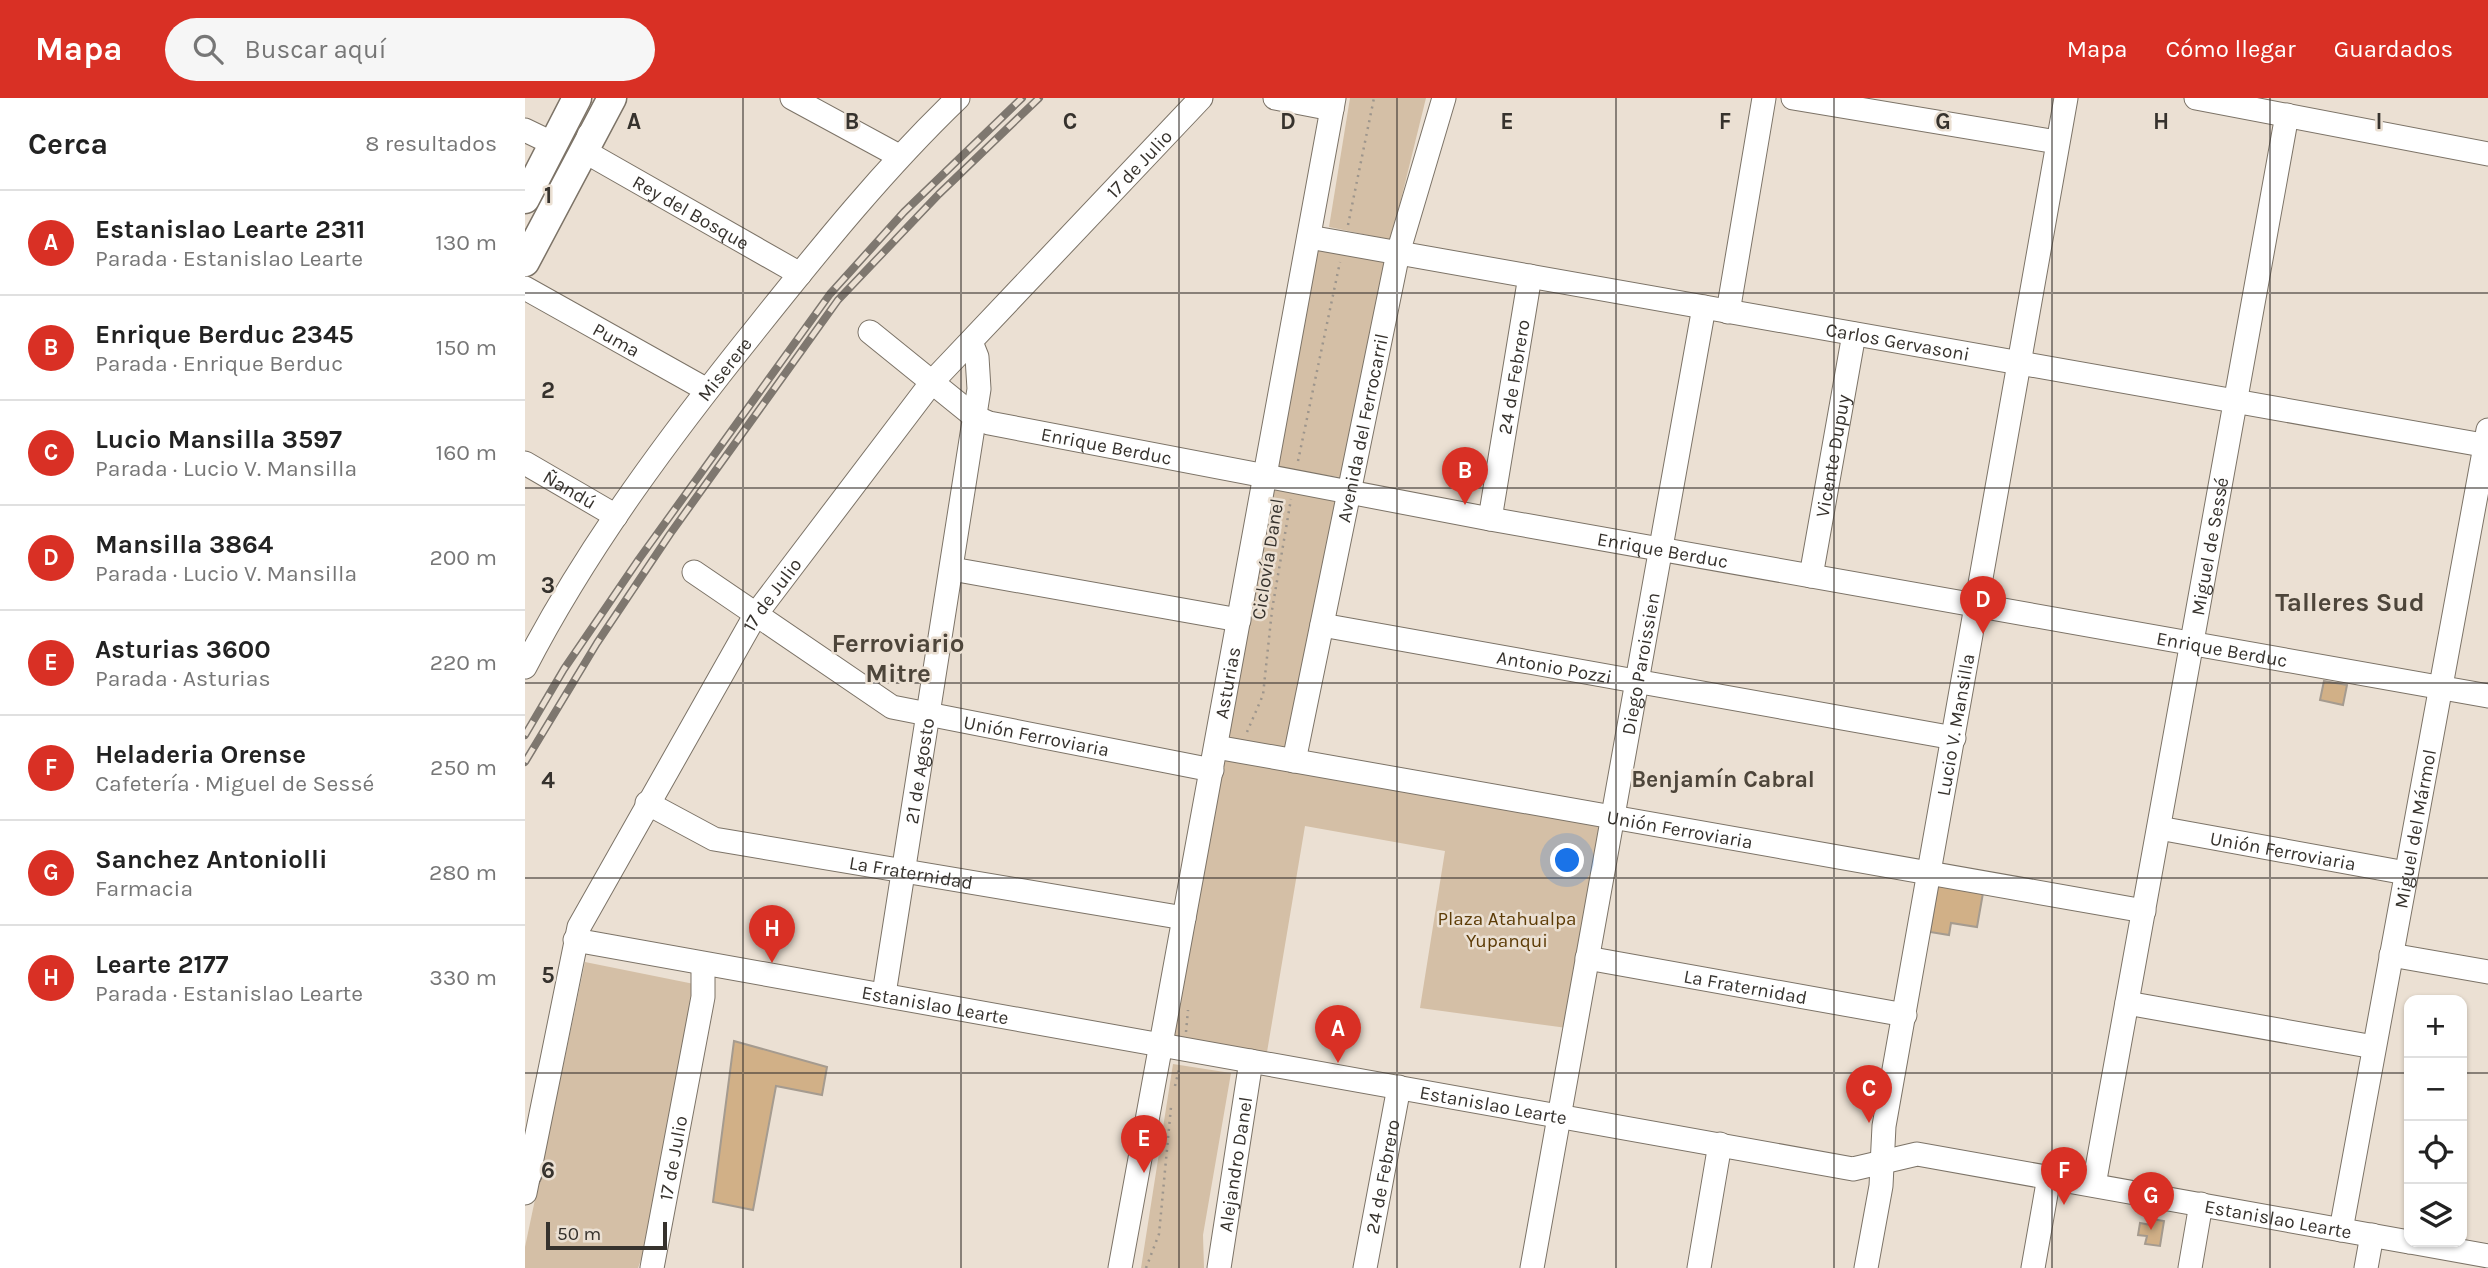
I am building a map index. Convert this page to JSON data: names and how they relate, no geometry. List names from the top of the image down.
{
  "streets": {
    "street": [
      "17 de Julio",
      "Rey del Bosque",
      "Puma",
      "Carlos Gervasoni",
      "Miserere",
      "24 de Febrero",
      "Avenida del Ferrocarril",
      "Enrique Berduc",
      "Vicente Dupuy",
      "Ñandú",
      "Miguel de Sessé",
      "Diego Paroissien",
      "Antonio Pozzi",
      "Asturias",
      "Lucio V. Mansilla",
      "Unión Ferroviaria",
      "21 de Agosto",
      "Miguel del Mármol",
      "La Fraternidad",
      "Estanislao Learte",
      "Alejandro Danel"
    ],
    "path": ["Ciclovía Danel"]
  },
  "crossings": [
    ["17 de Julio", "Enrique Berduc"],
    ["17 de Julio", "Unión Ferroviaria"],
    ["17 de Julio", "21 de Agosto"],
    ["17 de Julio", "La Fraternidad"],
    ["17 de Julio", "Estanislao Learte"],
    ["Rey del Bosque", "Miserere"],
    ["Puma", "Miserere"],
    ["Carlos Gervasoni", "24 de Febrero"],
    ["Carlos Gervasoni", "Avenida del Ferrocarril"],
    ["Carlos Gervasoni", "Vicente Dupuy"],
    ["Carlos Gervasoni", "Miguel de Sessé"],
    ["Carlos Gervasoni", "Ciclovía Danel"],
    ["Carlos Gervasoni", "Diego Paroissien"],
    ["Carlos Gervasoni", "Asturias"],
    ["Carlos Gervasoni", "Lucio V. Mansilla"],
    ["Carlos Gervasoni", "Miguel del Mármol"],
    ["Miserere", "Ñandú"],
    ["24 de Febrero", "Enrique Berduc"],
    ["24 de Febrero", "Estanislao Learte"],
    ["Avenida del Ferrocarril", "Enrique Berduc"],
    ["Avenida del Ferrocarril", "Antonio Pozzi"],
    ["Avenida del Ferrocarril", "Unión Ferroviaria"],
    ["Enrique Berduc", "Vicente Dupuy"],
    ["Enrique Berduc", "Miguel de Sessé"],
    ["Enrique Berduc", "Ciclovía Danel"],
    ["Enrique Berduc", "Diego Paroissien"],
    ["Enrique Berduc", "Asturias"],
    ["Enrique Berduc", "Lucio V. Mansilla"],
    ["Enrique Berduc", "21 de Agosto"],
    ["Enrique Berduc", "Miguel del Mármol"],
    ["Miguel de Sessé", "Unión Ferroviaria"],
    ["Miguel de Sessé", "Estanislao Learte"],
    ["Ciclovía Danel", "Asturias"],
    ["Ciclovía Danel", "Unión Ferroviaria"],
    ["Diego Paroissien", "Antonio Pozzi"],
    ["Diego Paroissien", "Unión Ferroviaria"],
    ["Diego Paroissien", "La Fraternidad"],
    ["Diego Paroissien", "Estanislao Learte"],
    ["Antonio Pozzi", "Lucio V. Mansilla"],
    ["Asturias", "Unión Ferroviaria"],
    ["Asturias", "La Fraternidad"],
    ["Asturias", "Estanislao Learte"],
    ["Lucio V. Mansilla", "Unión Ferroviaria"],
    ["Lucio V. Mansilla", "La Fraternidad"],
    ["Lucio V. Mansilla", "Estanislao Learte"],
    ["Unión Ferroviaria", "21 de Agosto"],
    ["Unión Ferroviaria", "Miguel del Mármol"],
    ["21 de Agosto", "La Fraternidad"],
    ["21 de Agosto", "Estanislao Learte"],
    ["Miguel del Mármol", "Estanislao Learte"],
    ["Estanislao Learte", "Alejandro Danel"]
  ],
  "districts": ["Talleres Sud", "Ferroviario Mitre", "Benjamín Cabral"],
  "parks": ["Plaza Atahualpa Yupanqui"],
  "scale_bar": "50 m",
  "page": {
    "header": "Mapa",
    "search": "Buscar aquí",
    "nav": ["Mapa", "Cómo llegar", "Guardados"],
    "heading": ["Cerca", "8 resultados"],
    "list": [
      {
        "mark": "A",
        "name": "Estanislao Learte 2311",
        "note": "Parada · Estanislao Learte",
        "value": "130 m"
      },
      {
        "mark": "B",
        "name": "Enrique Berduc 2345",
        "note": "Parada · Enrique Berduc",
        "value": "150 m"
      },
      {
        "mark": "C",
        "name": "Lucio Mansilla 3597",
        "note": "Parada · Lucio V. Mansilla",
        "value": "160 m"
      },
      {
        "mark": "D",
        "name": "Mansilla 3864",
        "note": "Parada · Lucio V. Mansilla",
        "value": "200 m"
      },
      {
        "mark": "E",
        "name": "Asturias 3600",
        "note": "Parada · Asturias",
        "value": "220 m"
      },
      {
        "mark": "F",
        "name": "Heladeria Orense",
        "note": "Cafetería · Miguel de Sessé",
        "value": "250 m"
      },
      {
        "mark": "G",
        "name": "Sanchez Antoniolli",
        "note": "Farmacia",
        "value": "280 m"
      },
      {
        "mark": "H",
        "name": "Learte 2177",
        "note": "Parada · Estanislao Learte",
        "value": "330 m"
      }
    ],
    "pins": [
      "B",
      "D",
      "H",
      "A",
      "C",
      "E",
      "F",
      "G"
    ],
    "map_buttons": ["+", "−"],
    "scale": "50 m"
  },
  "grid": {
    "columns": [
      "A",
      "B",
      "C",
      "D",
      "E",
      "F",
      "G",
      "H",
      "I"
    ],
    "rows": [
      "1",
      "2",
      "3",
      "4",
      "5",
      "6"
    ]
  }
}
